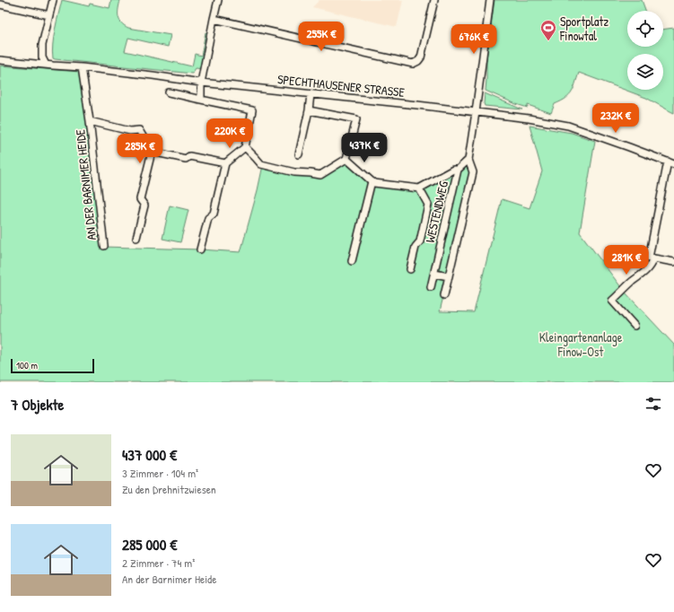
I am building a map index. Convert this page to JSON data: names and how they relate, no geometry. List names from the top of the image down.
{
  "streets": {
    "street": ["SPECHTHAUSENER STRASSE", "AN DER BARNIMER HEIDE", "WESTENDWEG"]
  },
  "crossings": [
    ["SPECHTHAUSENER STRASSE", "AN DER BARNIMER HEIDE"]
  ],
  "parks": ["Kleingartenanlage Finow-Ost"],
  "places": {
    "sports": ["Sportplatz Finowtal"]
  },
  "scale_bar": "100 m",
  "page": {
    "price": [
      "255K €",
      "676K €",
      "232K €",
      "220K €",
      "437K €",
      "285K €",
      "281K €"
    ],
    "scale": "100 m",
    "heading": "7 Objekte",
    "list": [
      {
        "name": "437 000 €",
        "note": "3 Zimmer · 104 m² · Zu den Drehnitzwiesen"
      },
      {
        "name": "285 000 €",
        "note": "2 Zimmer · 74 m² · An der Barnimer Heide"
      }
    ]
  }
}
